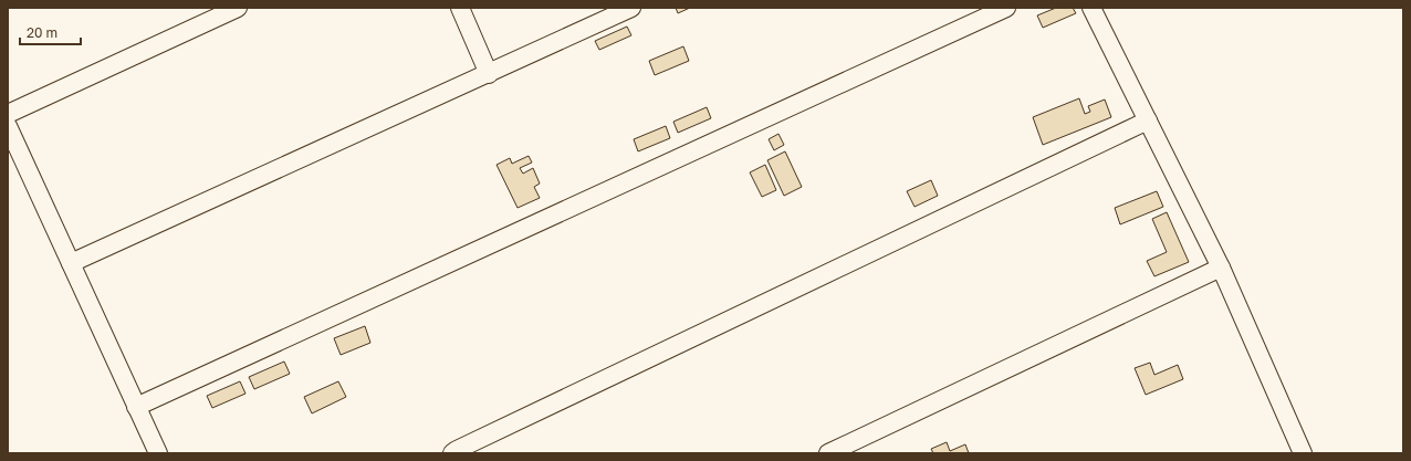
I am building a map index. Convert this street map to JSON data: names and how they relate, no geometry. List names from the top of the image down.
{
  "scale_bar": "20 m"
}
